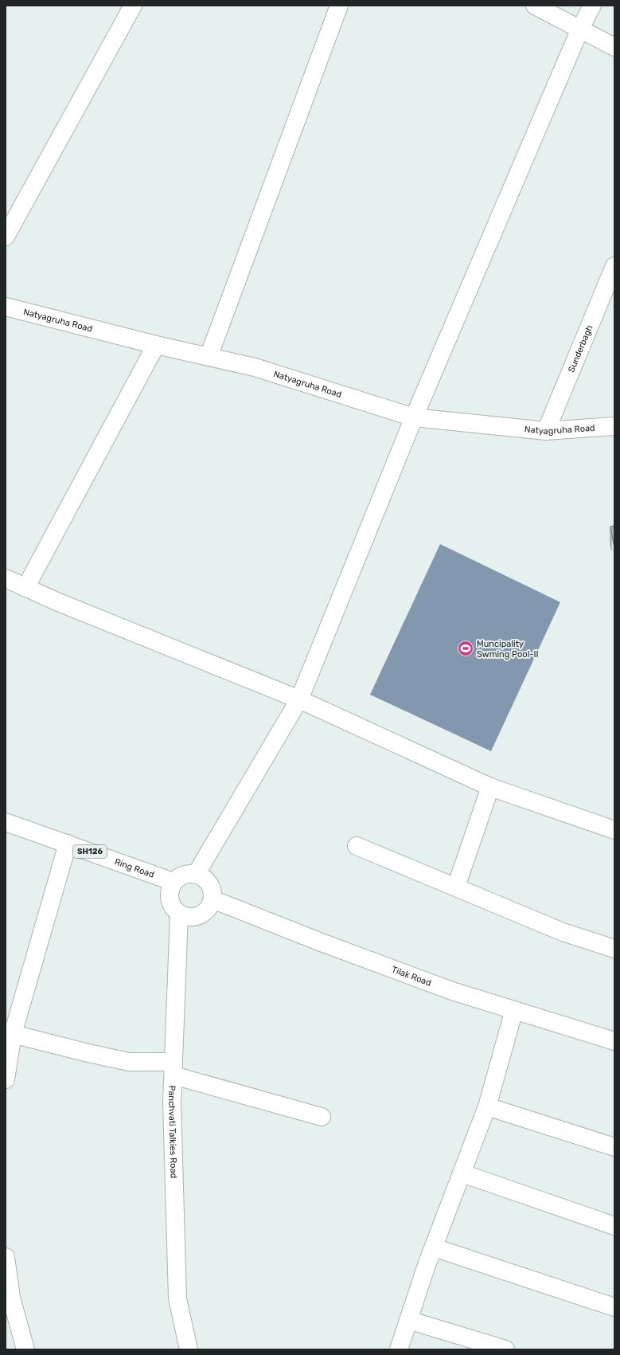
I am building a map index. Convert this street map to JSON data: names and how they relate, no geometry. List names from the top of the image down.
{
  "streets": {
    "street": [
      "Natyagruha Road",
      "Sunderbagh",
      "SH126",
      "Ring Road",
      "Tilak Road",
      "Panchvati Talkies Road"
    ]
  },
  "crossings": [
    ["Natyagruha Road", "Sunderbagh"],
    ["Ring Road", "Tilak Road"],
    ["Ring Road", "Panchvati Talkies Road"],
    ["Tilak Road", "Panchvati Talkies Road"]
  ],
  "places": {
    "sports": ["Muncipality Swming Pool-II"]
  }
}
